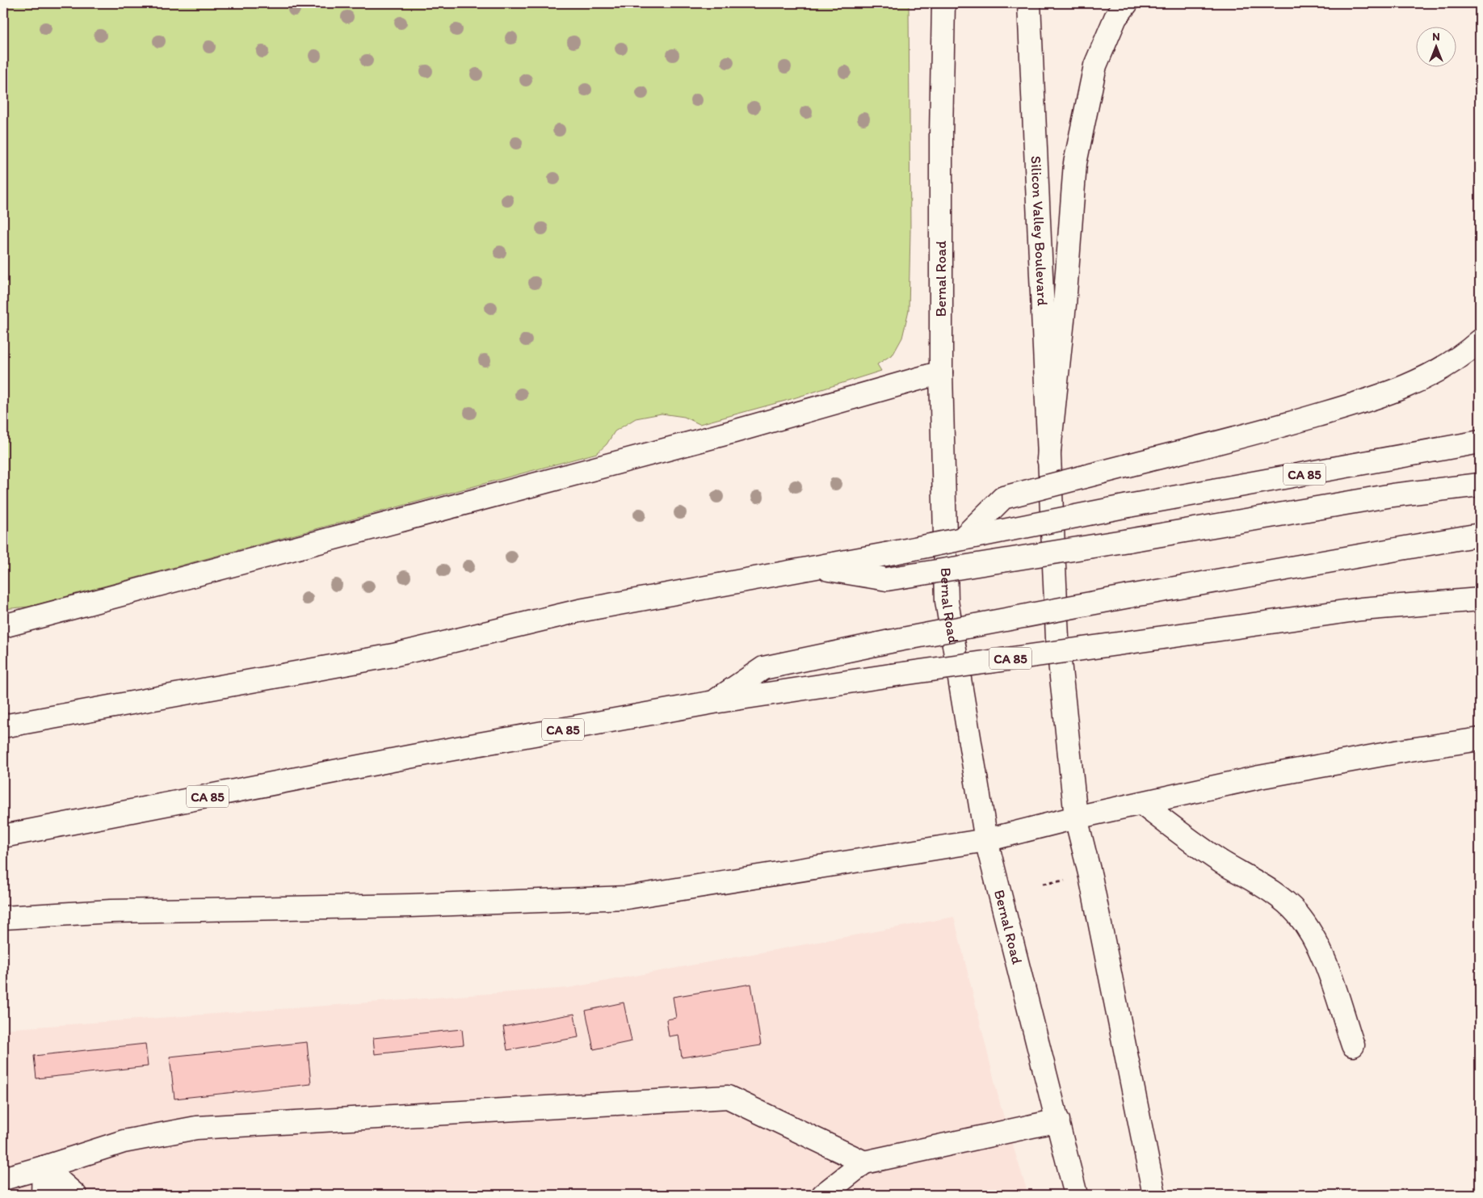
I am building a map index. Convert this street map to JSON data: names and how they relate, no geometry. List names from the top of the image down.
{
  "streets": {
    "main road": ["Silicon Valley Boulevard", "Bernal Road", "CA 85"]
  },
  "north": "top"
}
